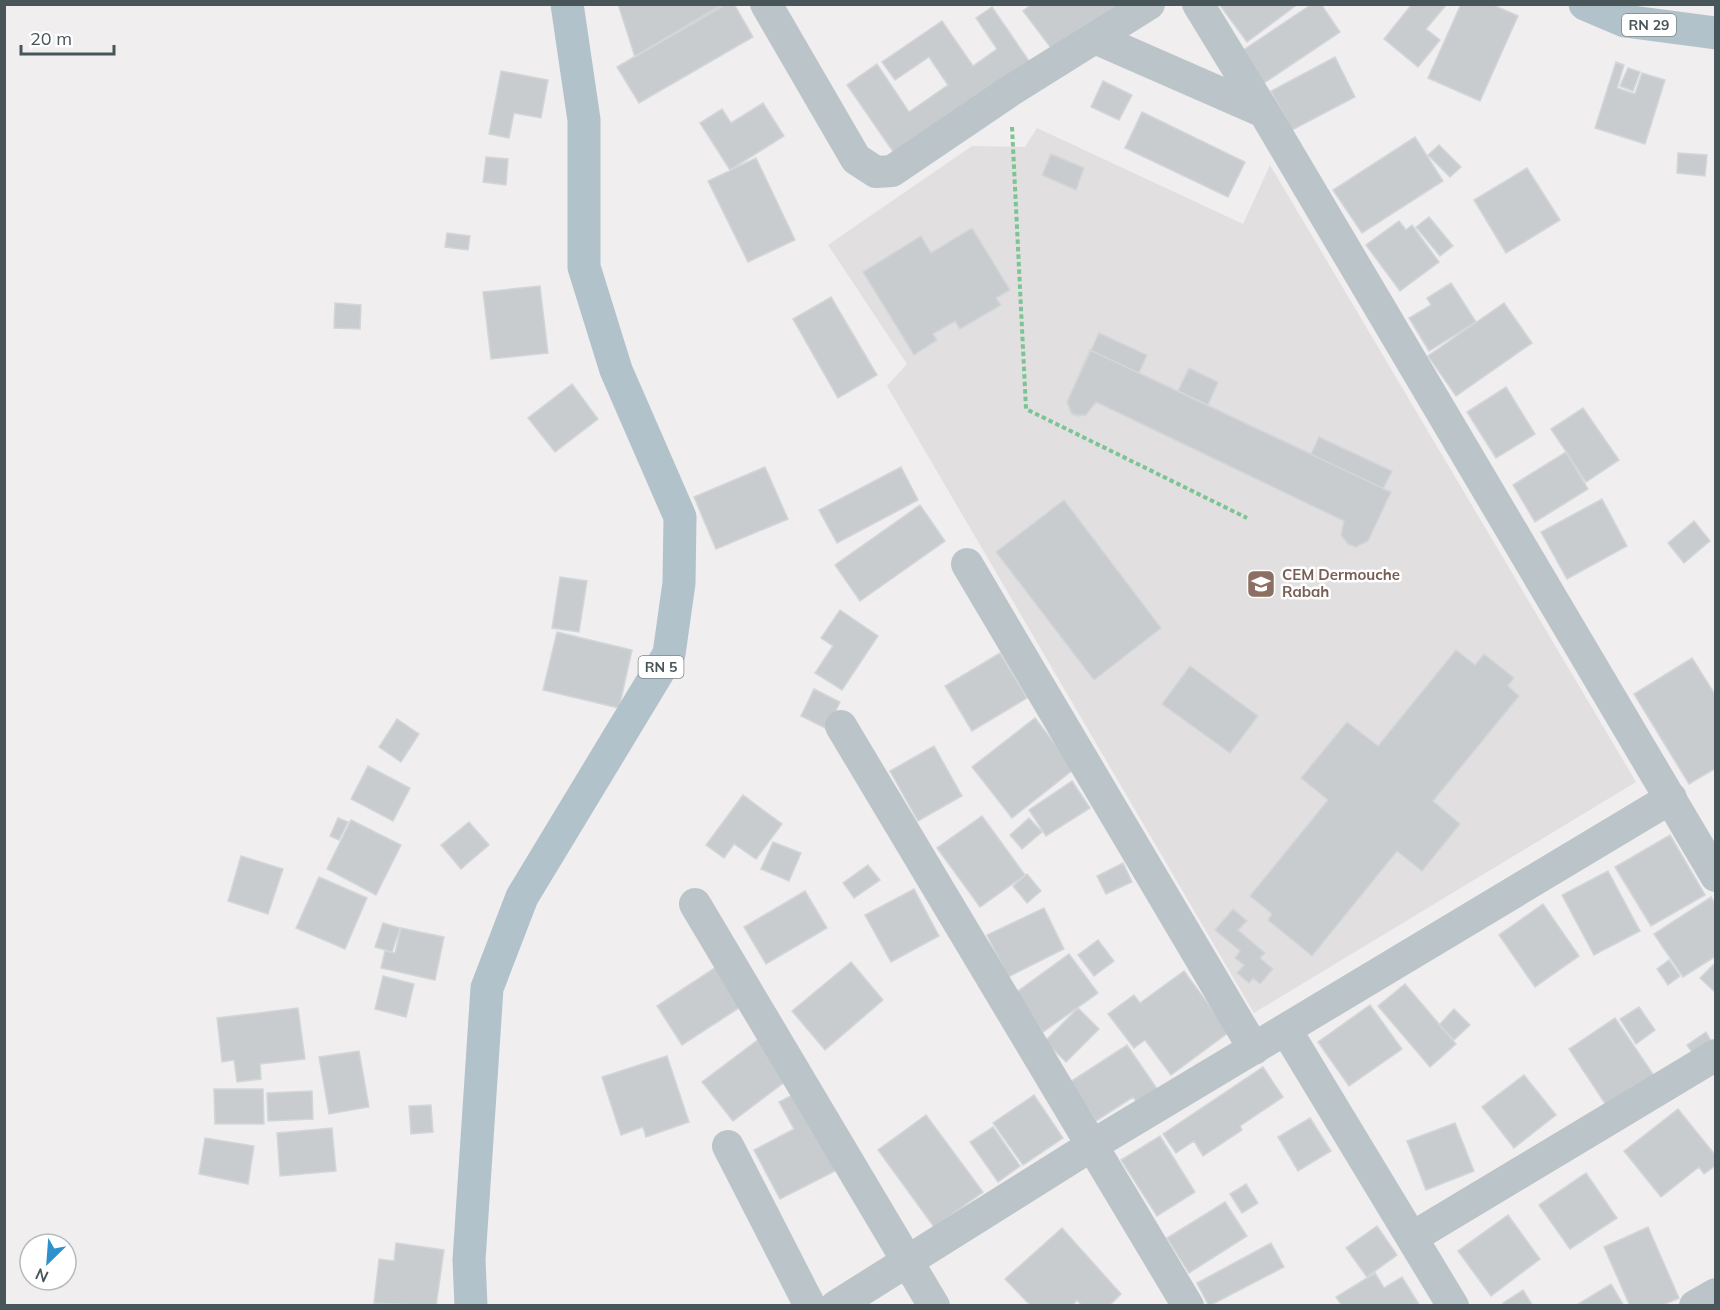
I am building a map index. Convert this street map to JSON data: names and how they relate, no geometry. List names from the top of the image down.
{
  "streets": {
    "main road": ["RN 29", "RN 5"]
  },
  "places": {
    "school or university": ["CEM Dermouche Rabah"]
  },
  "scale_bar": "20 m",
  "north": "bottom left"
}
